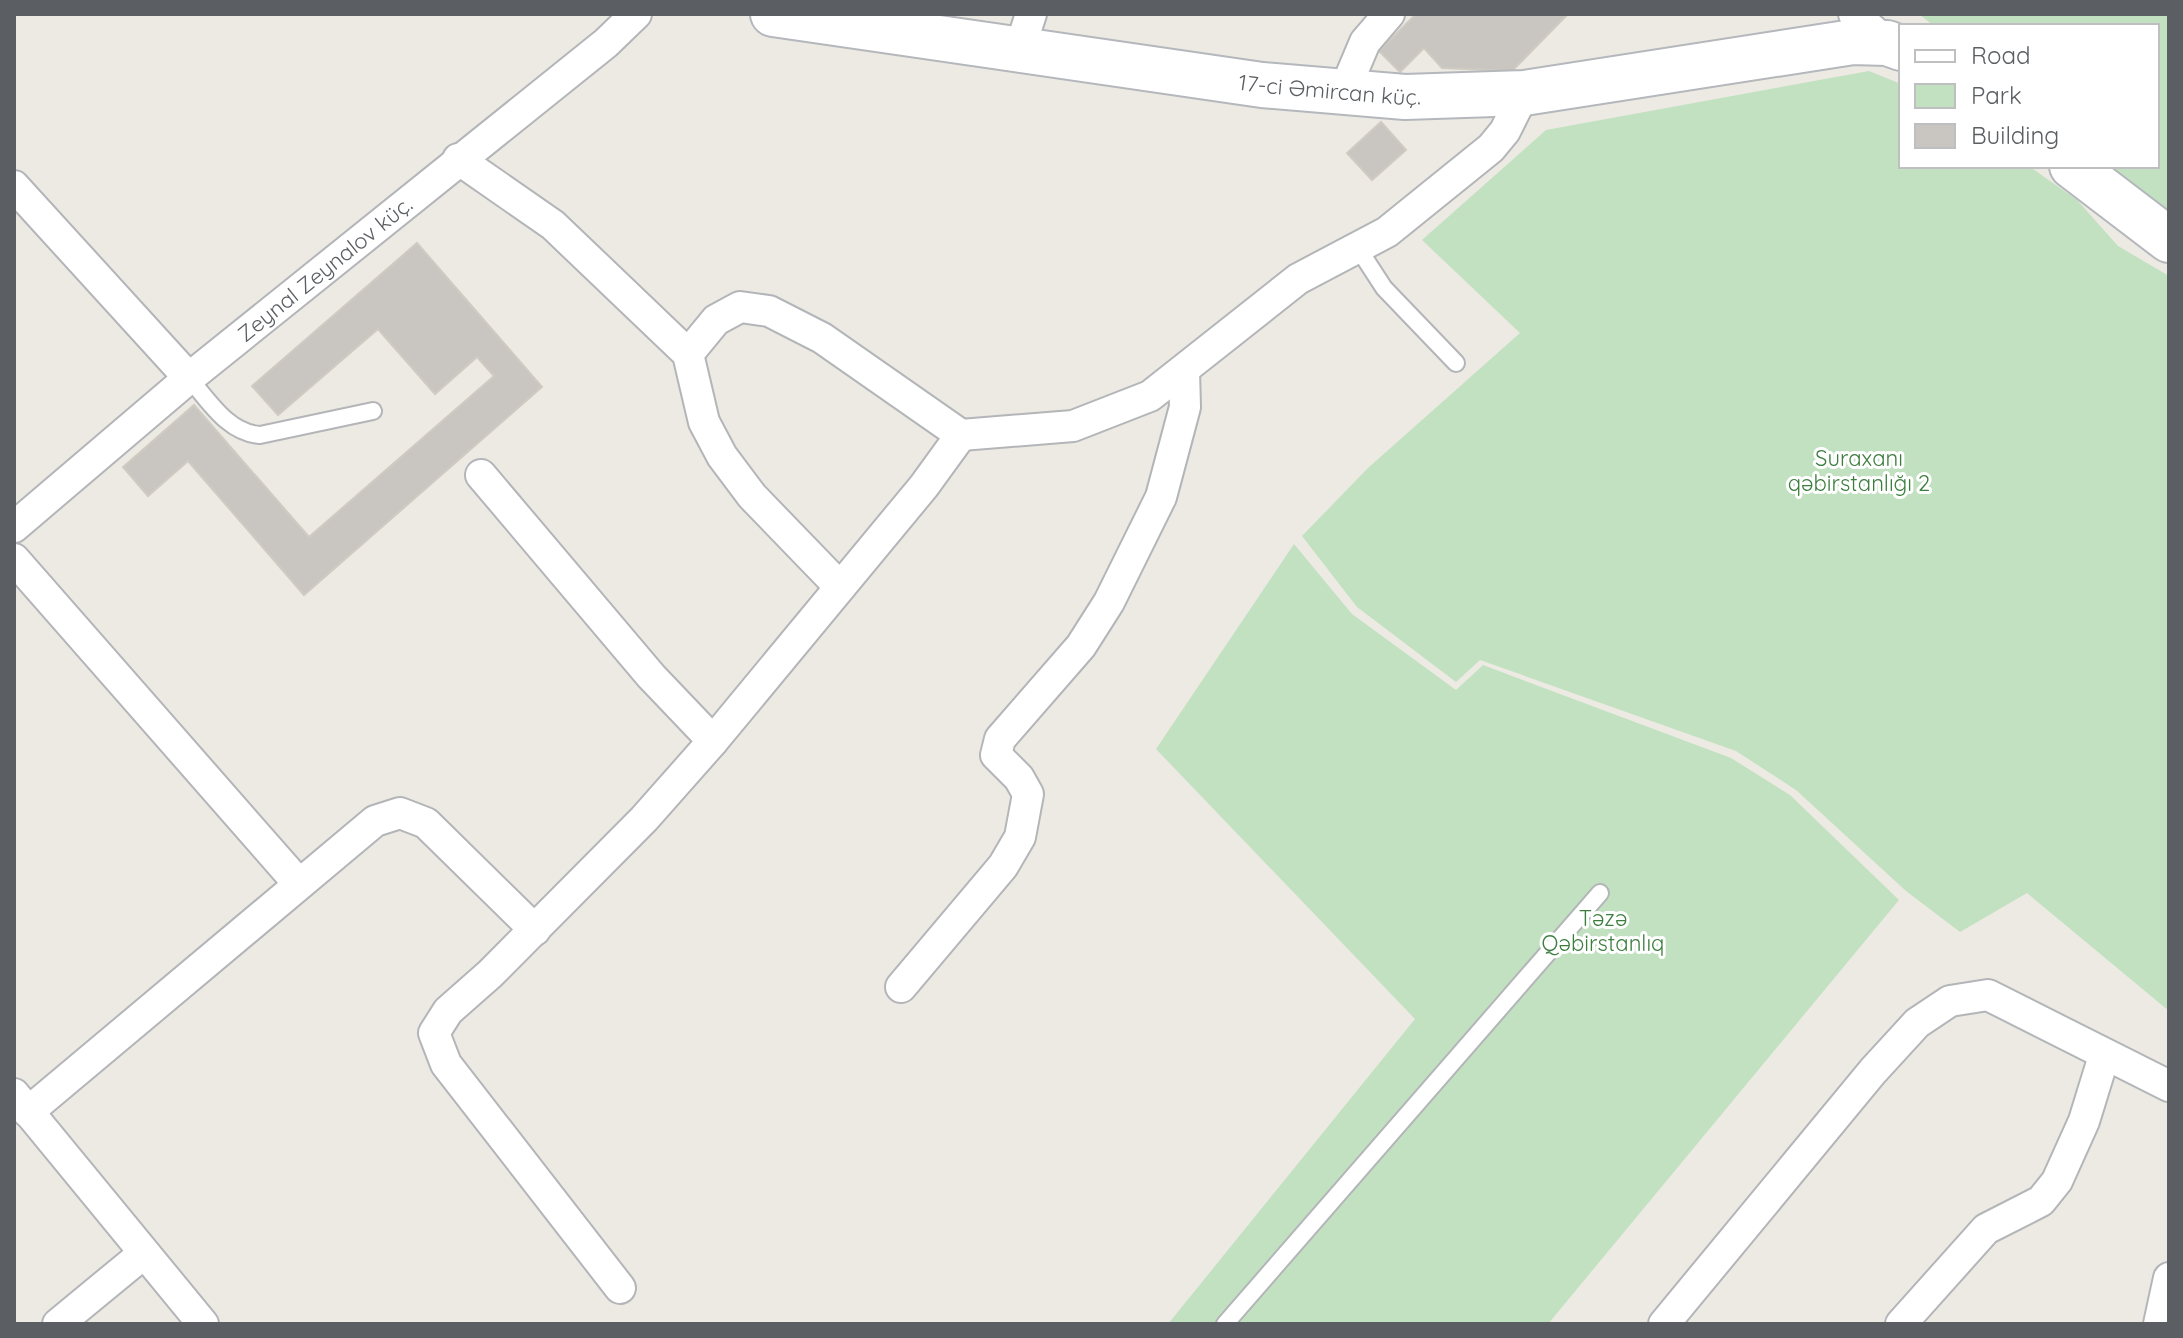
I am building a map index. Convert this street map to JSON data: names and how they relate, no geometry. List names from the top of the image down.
{
  "streets": {
    "street": ["17-ci Əmircan küç.", "Zeynal Zeynalov küç."]
  },
  "parks": ["Suraxanı qəbirstanlığı 2", "Təzə Qəbirstanlıq"],
  "legend": ["Road", "Park", "Building"]
}
